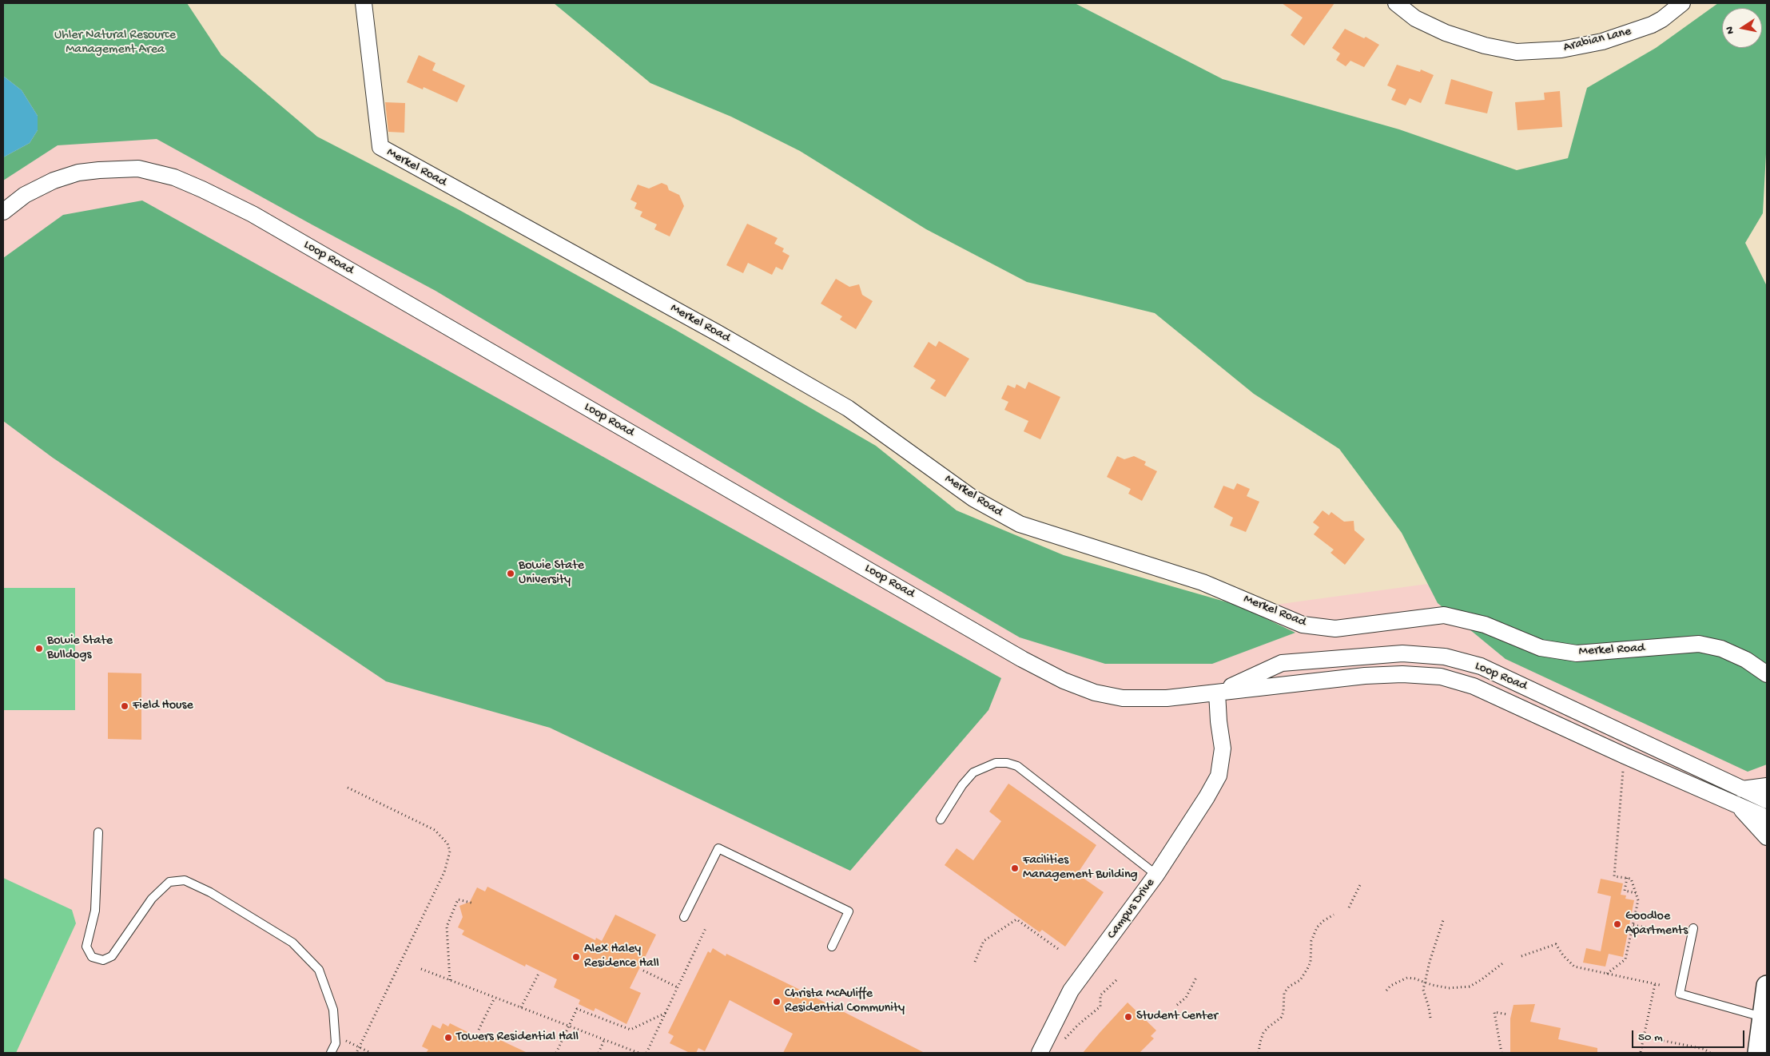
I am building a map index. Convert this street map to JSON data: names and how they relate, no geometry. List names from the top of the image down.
{
  "streets": {
    "street": [
      "Arabian Lane",
      "Merkel Road",
      "Loop Road",
      "Campus Drive"
    ]
  },
  "crossings": [
    ["Loop Road", "Campus Drive"]
  ],
  "parks": ["Uhler Natural Resource Management Area"],
  "places": [
    "Bowie State University",
    "Bowie State Bulldogs",
    "Field House",
    "Facilities Management Building",
    "Goodloe Apartments",
    "Alex Haley Residence Hall",
    "Christa McAuliffe Residential Community",
    "Student Center",
    "Towers Residential Hall"
  ],
  "scale_bar": "50 m",
  "north": "left"
}
